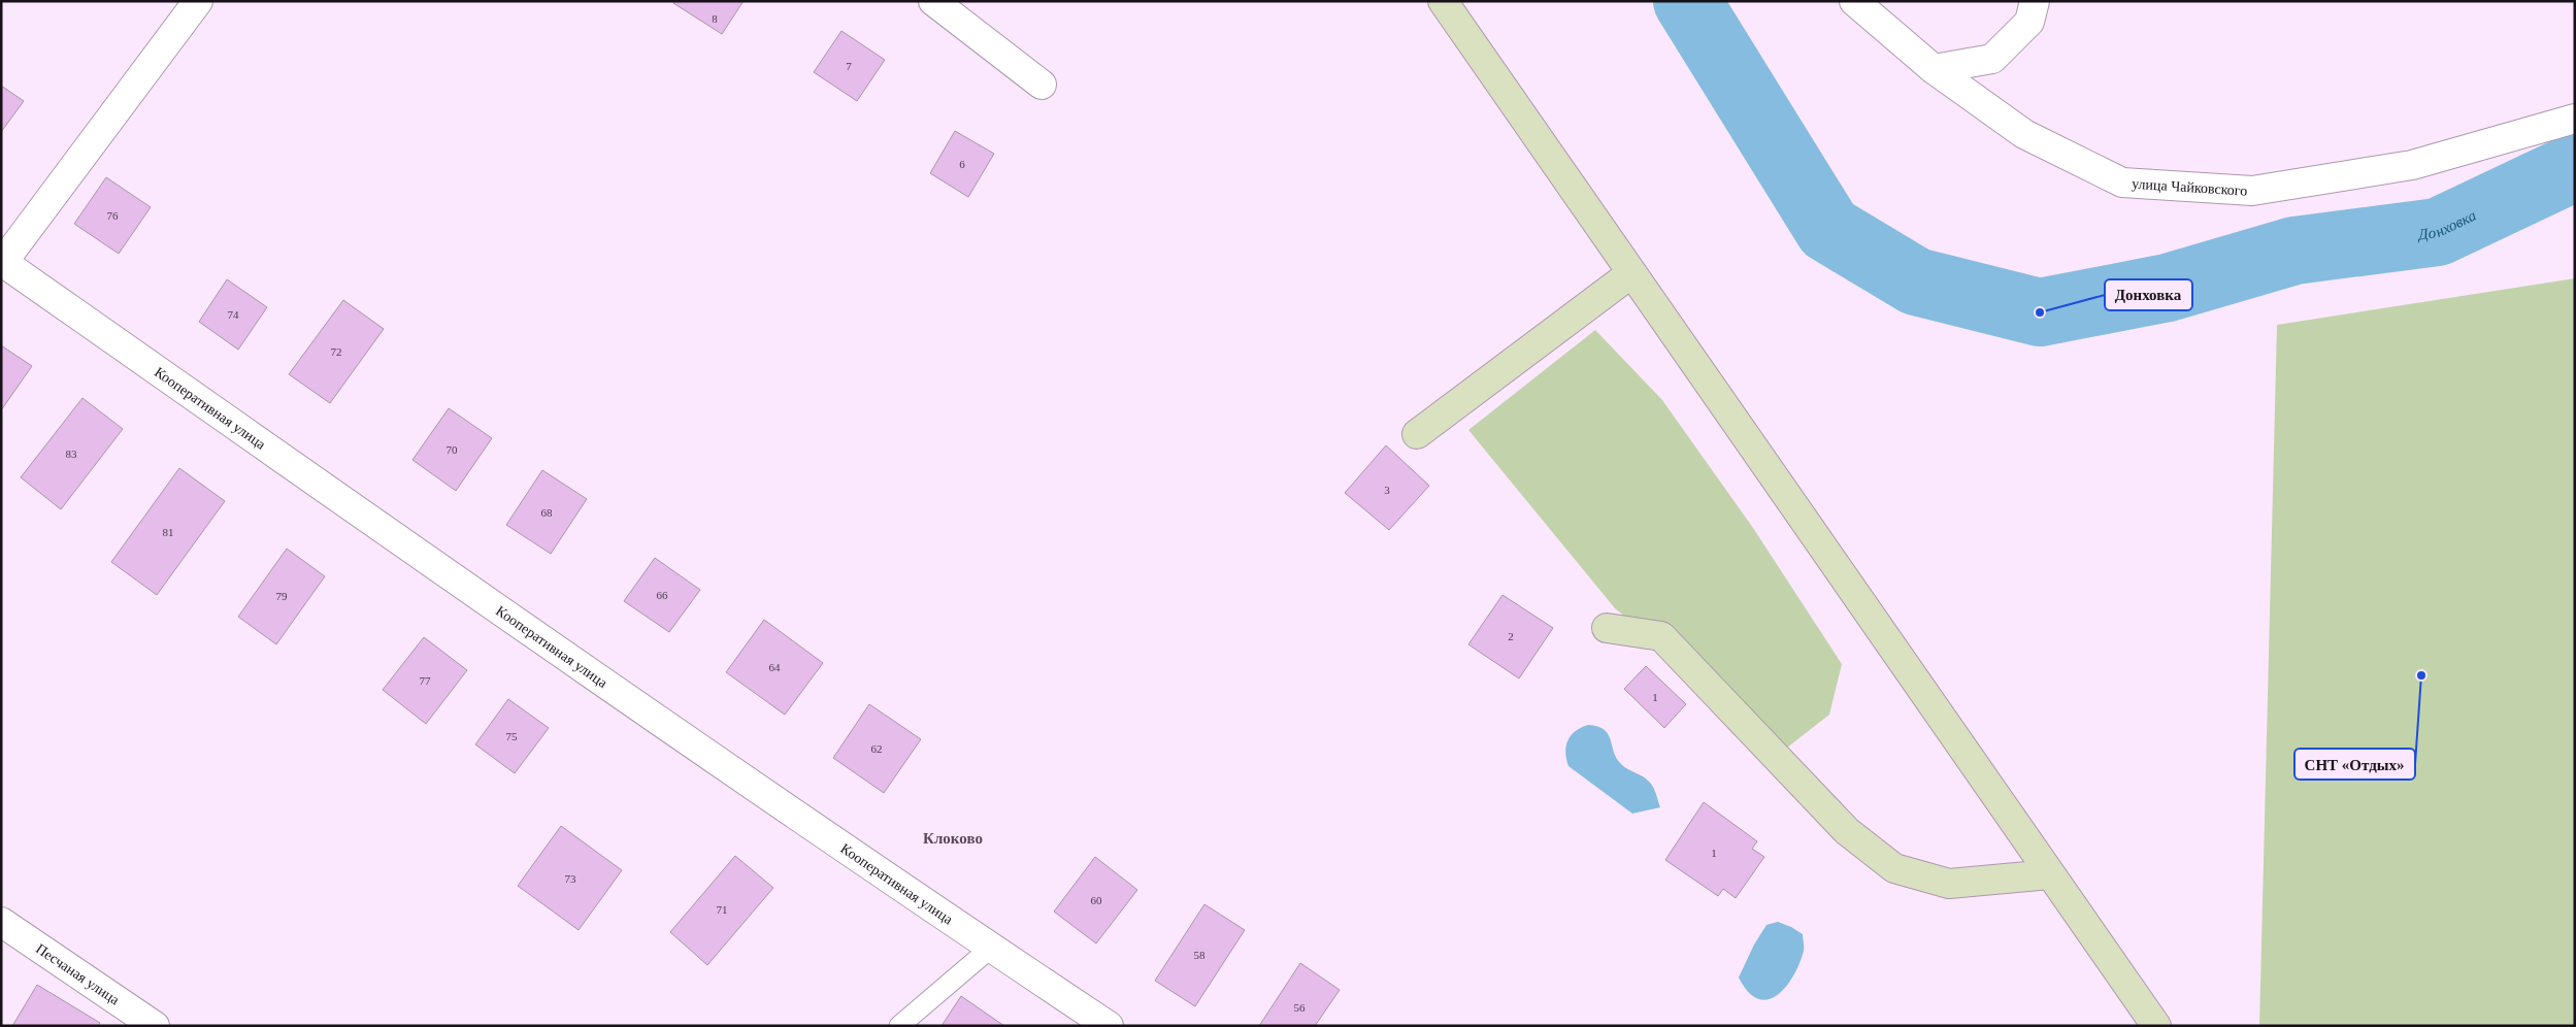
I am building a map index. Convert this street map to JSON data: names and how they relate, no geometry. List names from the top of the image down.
{
  "streets": {
    "street": ["улица Чайковского", "Кооперативная улица", "Песчаная улица"]
  },
  "districts": ["Клоково"],
  "water": ["Донховка"],
  "places": ["Донховка", "СНТ «Отдых»"],
  "house_numbers": [
    "8",
    "7",
    "6",
    "76",
    "74",
    "72",
    "70",
    "83",
    "3",
    "68",
    "81",
    "66",
    "79",
    "2",
    "64",
    "77",
    "1",
    "75",
    "62",
    "1",
    "73",
    "60",
    "71",
    "58",
    "56"
  ]
}
